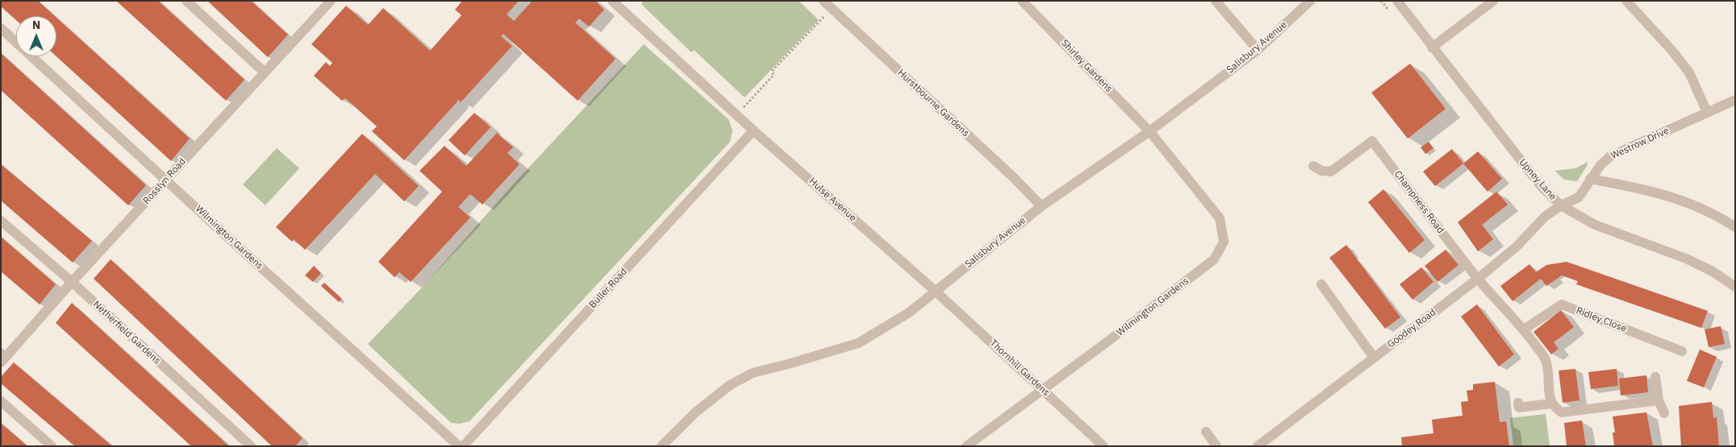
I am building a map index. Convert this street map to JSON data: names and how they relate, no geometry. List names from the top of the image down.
{
  "streets": {
    "street": [
      "Salisbury Avenue",
      "Shirley Gardens",
      "Hurstbourne Gardens",
      "Westrow Drive",
      "Upney Lane",
      "Rosslyn Road",
      "Hulse Avenue",
      "Champness Road",
      "Wilmington Gardens",
      "Buller Road",
      "Ridley Close",
      "Goodey Road",
      "Netherfield Gardens",
      "Thornhill Gardens"
    ]
  },
  "crossings": [
    ["Salisbury Avenue", "Shirley Gardens"],
    ["Salisbury Avenue", "Hurstbourne Gardens"],
    ["Salisbury Avenue", "Hulse Avenue"],
    ["Salisbury Avenue", "Wilmington Gardens"],
    ["Salisbury Avenue", "Thornhill Gardens"],
    ["Shirley Gardens", "Wilmington Gardens"],
    ["Westrow Drive", "Upney Lane"],
    ["Westrow Drive", "Goodey Road"],
    ["Upney Lane", "Goodey Road"],
    ["Rosslyn Road", "Wilmington Gardens"],
    ["Rosslyn Road", "Netherfield Gardens"],
    ["Hulse Avenue", "Buller Road"],
    ["Hulse Avenue", "Thornhill Gardens"],
    ["Champness Road", "Goodey Road"],
    ["Wilmington Gardens", "Thornhill Gardens"]
  ],
  "north": "top"
}
